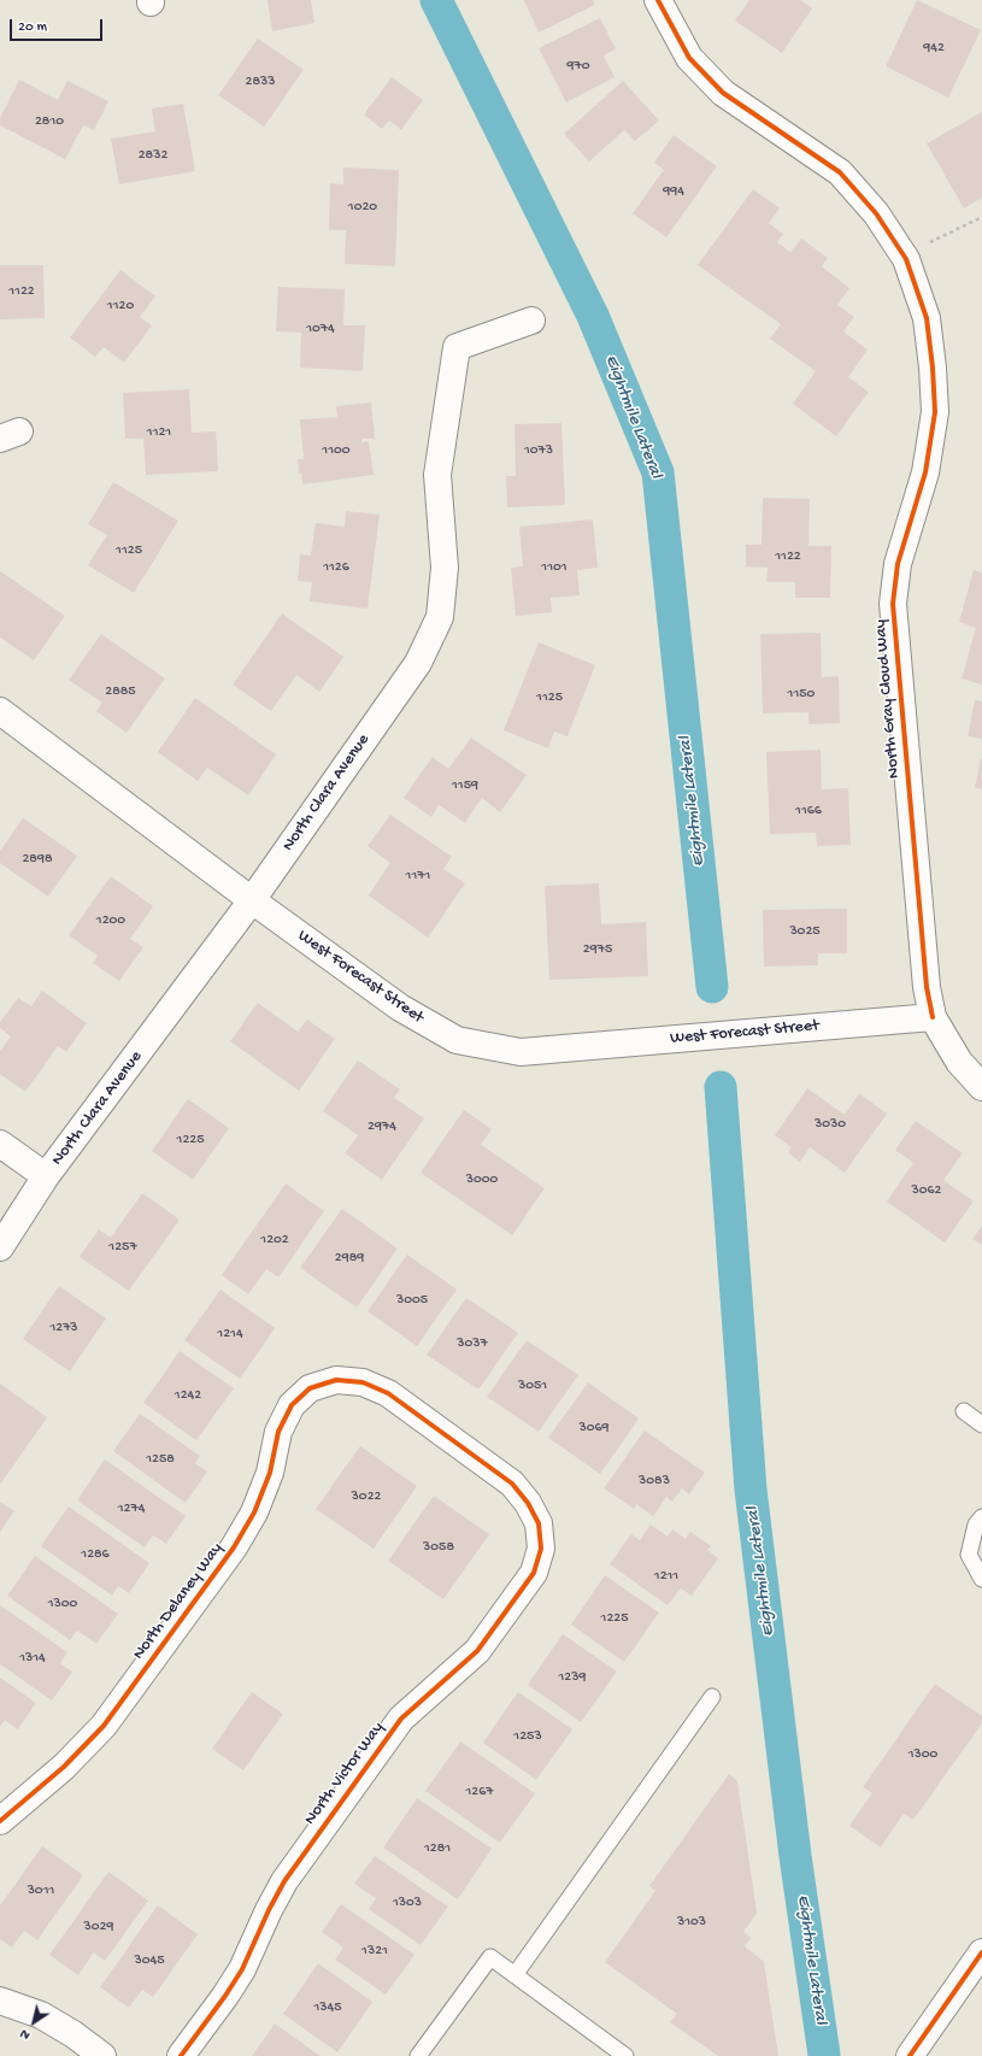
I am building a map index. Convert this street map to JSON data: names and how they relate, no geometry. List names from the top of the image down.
{
  "streets": {
    "street": [
      "North Gray Cloud Way",
      "North Clara Avenue",
      "West Forecast Street",
      "North Delaney Way",
      "North Victor Way"
    ]
  },
  "crossings": [
    ["North Gray Cloud Way", "West Forecast Street"],
    ["North Clara Avenue", "West Forecast Street"],
    ["North Delaney Way", "North Victor Way"]
  ],
  "water": ["Eightmile Lateral"],
  "house_numbers": [
    "942",
    "970",
    "2833",
    "2810",
    "2832",
    "994",
    "1020",
    "1122",
    "1120",
    "1074",
    "1121",
    "1100",
    "1073",
    "1125",
    "1122",
    "1126",
    "1101",
    "2885",
    "1150",
    "1125",
    "1159",
    "1166",
    "2898",
    "1171",
    "1200",
    "3025",
    "2975",
    "3030",
    "2974",
    "1225",
    "3000",
    "3062",
    "1202",
    "1257",
    "2989",
    "3005",
    "1273",
    "1214",
    "3037",
    "3051",
    "1242",
    "3069",
    "1258",
    "3083",
    "3022",
    "1274",
    "3058",
    "1286",
    "1211",
    "1300",
    "1225",
    "1314",
    "1239",
    "1253",
    "1300",
    "1267",
    "1281",
    "3011",
    "1303",
    "3103",
    "3029",
    "1321",
    "3045",
    "1345"
  ],
  "scale_bar": "20 m",
  "north": "bottom left"
}
